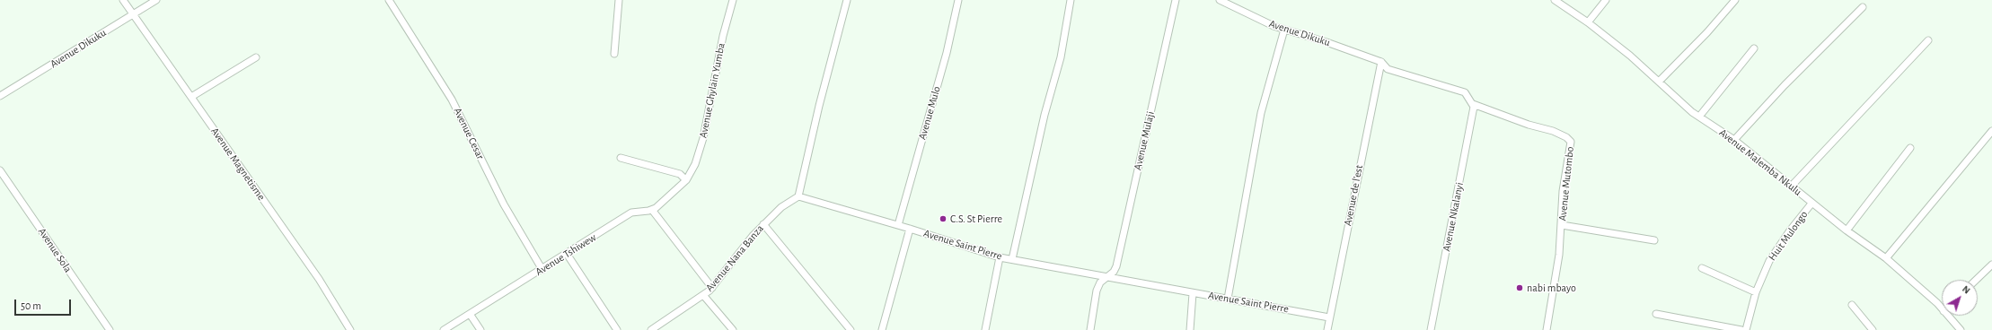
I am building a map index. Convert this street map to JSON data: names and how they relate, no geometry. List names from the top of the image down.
{
  "streets": {
    "street": [
      "Avenue Dikuku",
      "Avenue Ghylain Yumba",
      "Avenue Mulo",
      "Avenue Cesar",
      "Avenue Mulaji",
      "Avenue Malemba Nkulu",
      "Avenue Magnetisme",
      "Avenue Mutombo",
      "Avenue de l'est",
      "Avenue Nkalanyi",
      "Huit Mulongo",
      "Avenue Saint Pierre",
      "Avenue Sola",
      "Avenue Tshiwew",
      "Avenue Nana Banza"
    ]
  },
  "crossings": [
    ["Avenue Dikuku", "Avenue Magnetisme"],
    ["Avenue Dikuku", "Avenue Mutombo"],
    ["Avenue Dikuku", "Avenue de l'est"],
    ["Avenue Dikuku", "Avenue Nkalanyi"],
    ["Avenue Mulo", "Avenue Saint Pierre"],
    ["Avenue Cesar", "Avenue Tshiwew"],
    ["Avenue Mulaji", "Avenue Saint Pierre"],
    ["Avenue Malemba Nkulu", "Huit Mulongo"],
    ["Avenue Mutombo", "Avenue Nkalanyi"],
    ["Avenue de l'est", "Avenue Saint Pierre"],
    ["Avenue Saint Pierre", "Avenue Nana Banza"]
  ],
  "places": ["C.S. St Pierre", "nabi mbayo"],
  "scale_bar": "50 m",
  "north": "top right"
}
